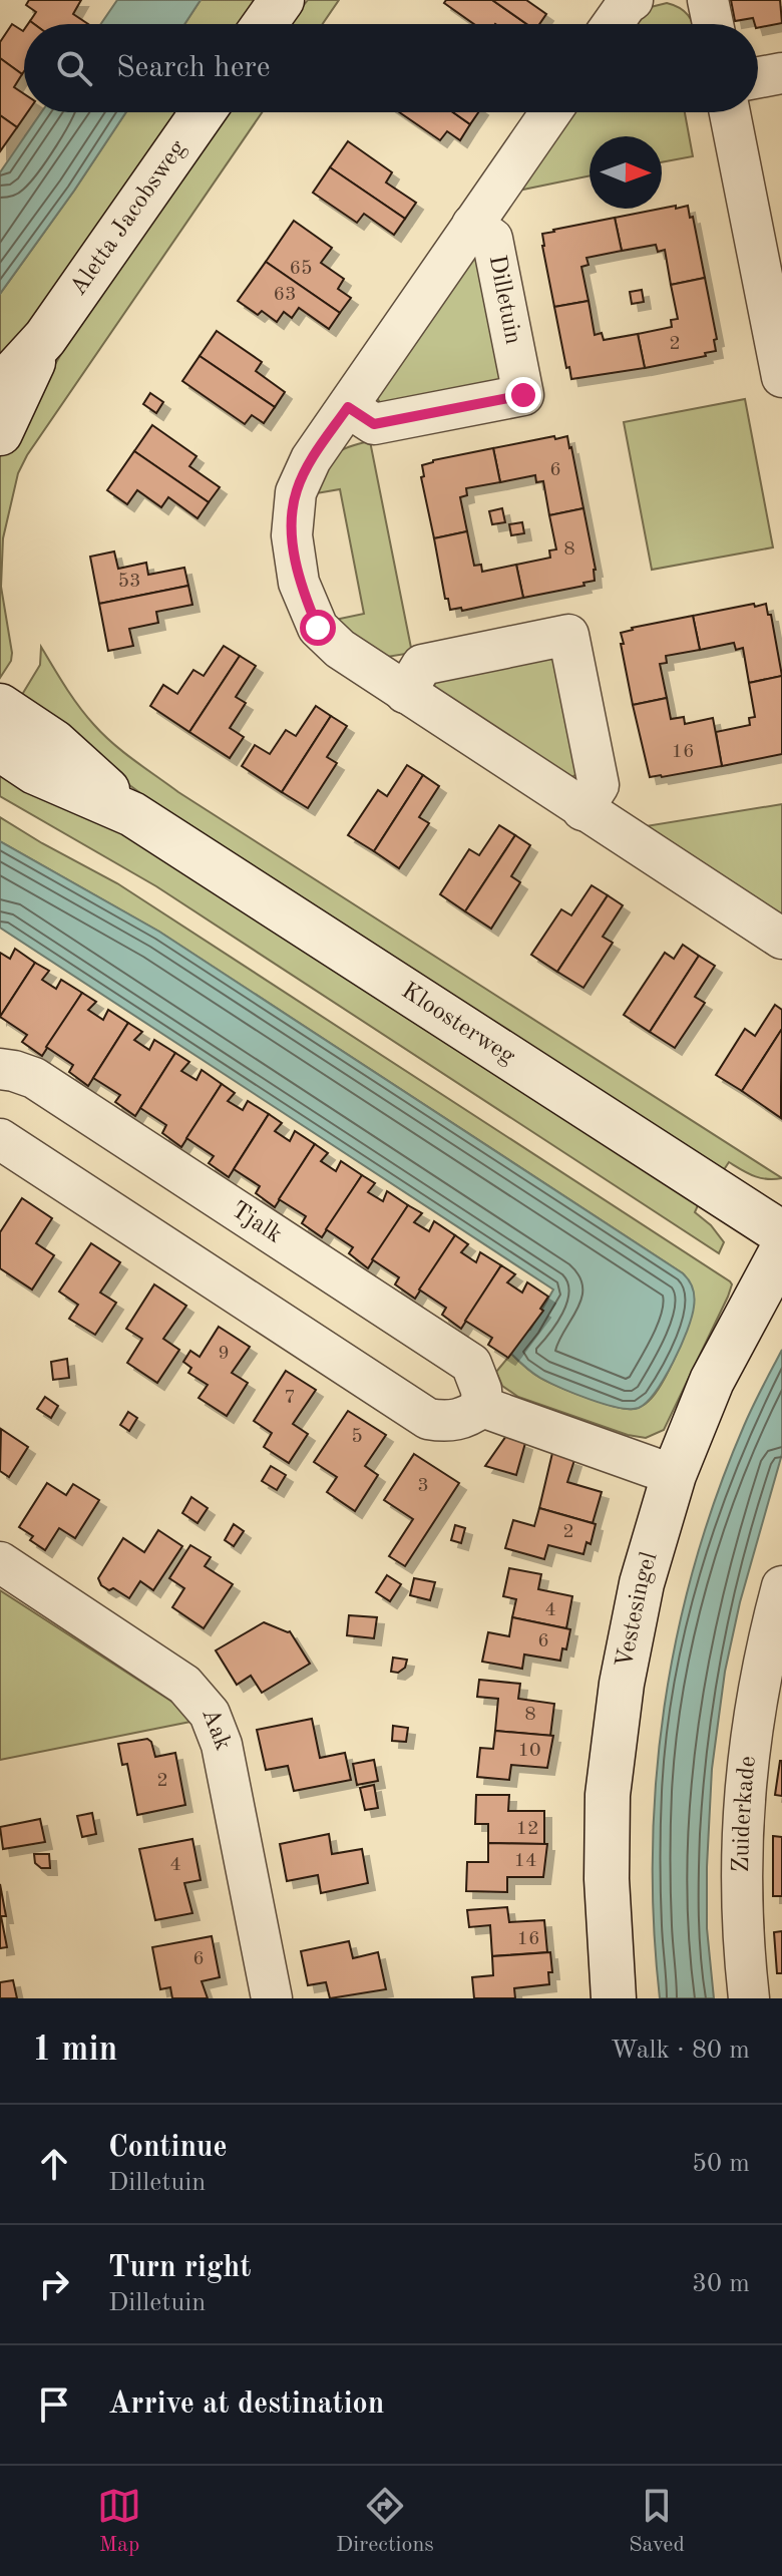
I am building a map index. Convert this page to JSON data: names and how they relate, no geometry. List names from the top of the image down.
{
  "streets": {
    "street": [
      "Aletta Jacobsweg",
      "Dilletuin",
      "Kloosterweg",
      "Tjalk",
      "Vestesingel",
      "Aak",
      "Zuiderkade"
    ]
  },
  "house_numbers": [
    "65",
    "63",
    "2",
    "6",
    "8",
    "53",
    "16",
    "9",
    "7",
    "5",
    "3",
    "2",
    "4",
    "6",
    "8",
    "10",
    "2",
    "12",
    "14",
    "4",
    "16",
    "6"
  ],
  "north": "right",
  "page": {
    "search": "Search here",
    "heading": ["1 min", "Walk · 80 m"],
    "list": [
      ["Continue", "Dilletuin", "50 m"],
      ["Turn right", "Dilletuin", "30 m"],
      "Arrive at destination"
    ],
    "nav": ["Map", "Directions", "Saved"]
  }
}
